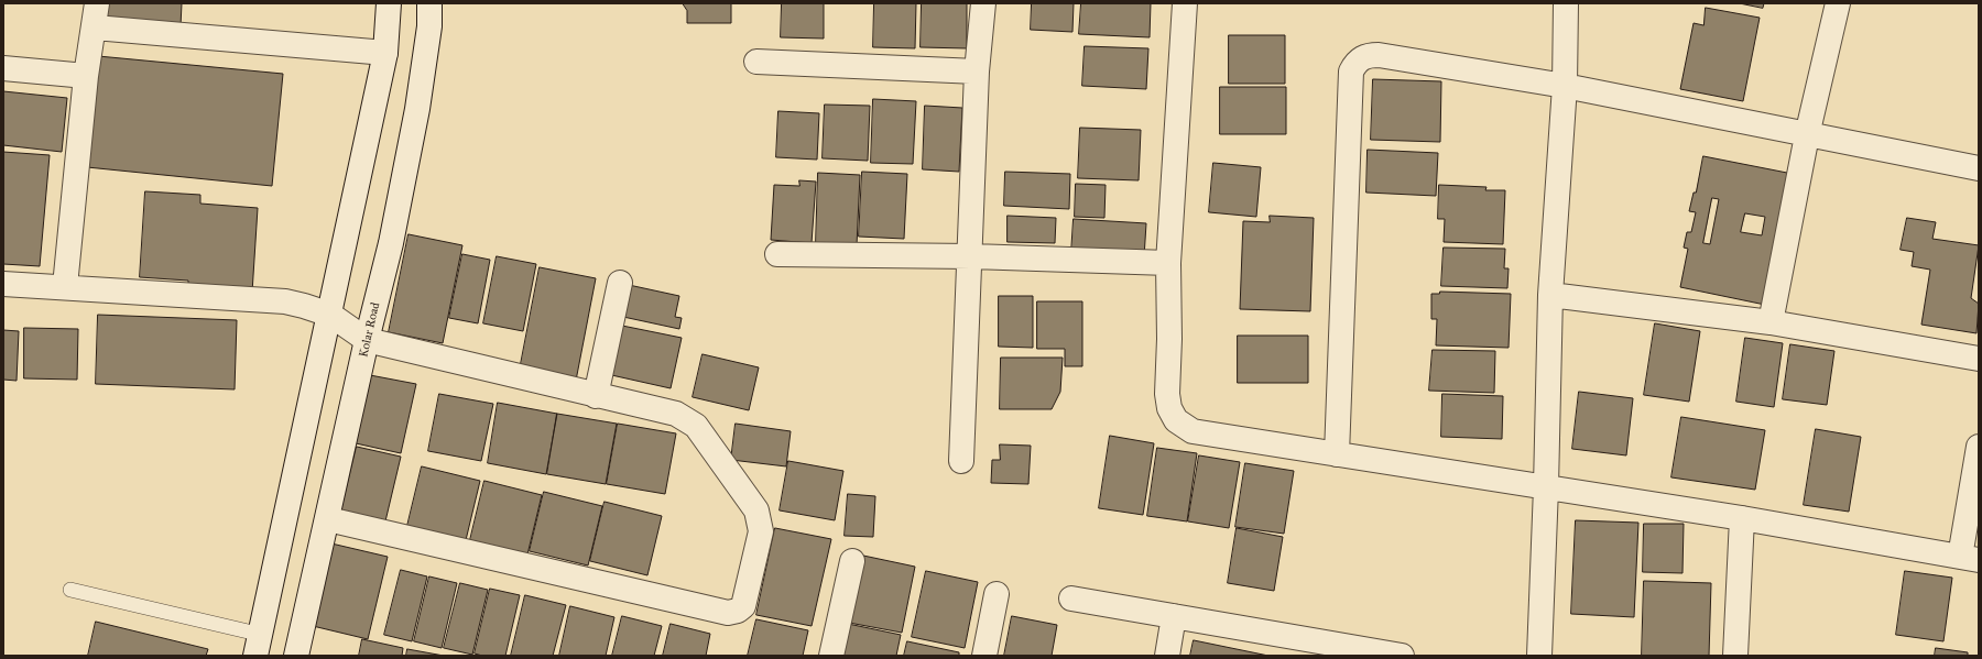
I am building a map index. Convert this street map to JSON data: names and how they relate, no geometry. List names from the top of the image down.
{
  "streets": {
    "street": ["Kolar Road"]
  }
}
